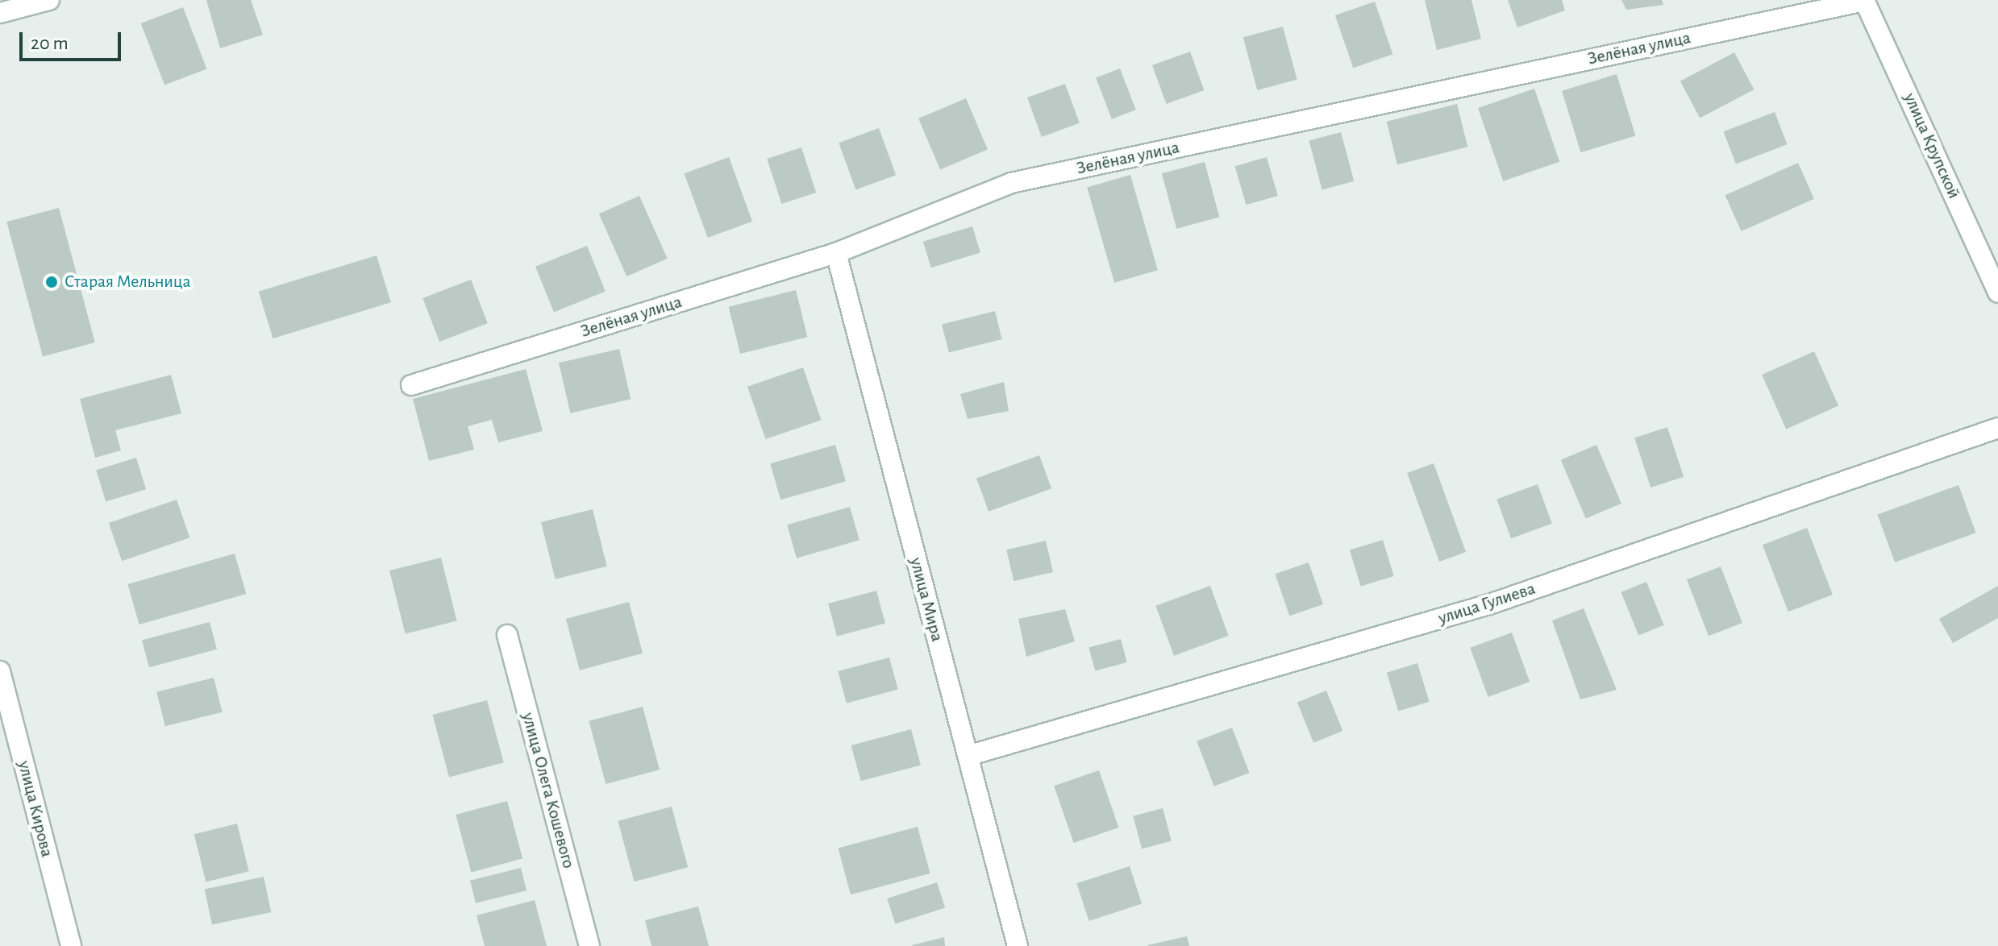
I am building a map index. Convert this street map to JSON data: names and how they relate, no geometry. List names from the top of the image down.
{
  "streets": {
    "street": [
      "Зелёная улица",
      "улица Крупской",
      "улица Мира",
      "улица Гулиева",
      "улица Олега Кошевого",
      "улица Кирова"
    ]
  },
  "crossings": [
    ["Зелёная улица", "улица Крупской"],
    ["Зелёная улица", "улица Мира"],
    ["улица Мира", "улица Гулиева"]
  ],
  "places": ["Старая Мельница"],
  "scale_bar": "20 m"
}
